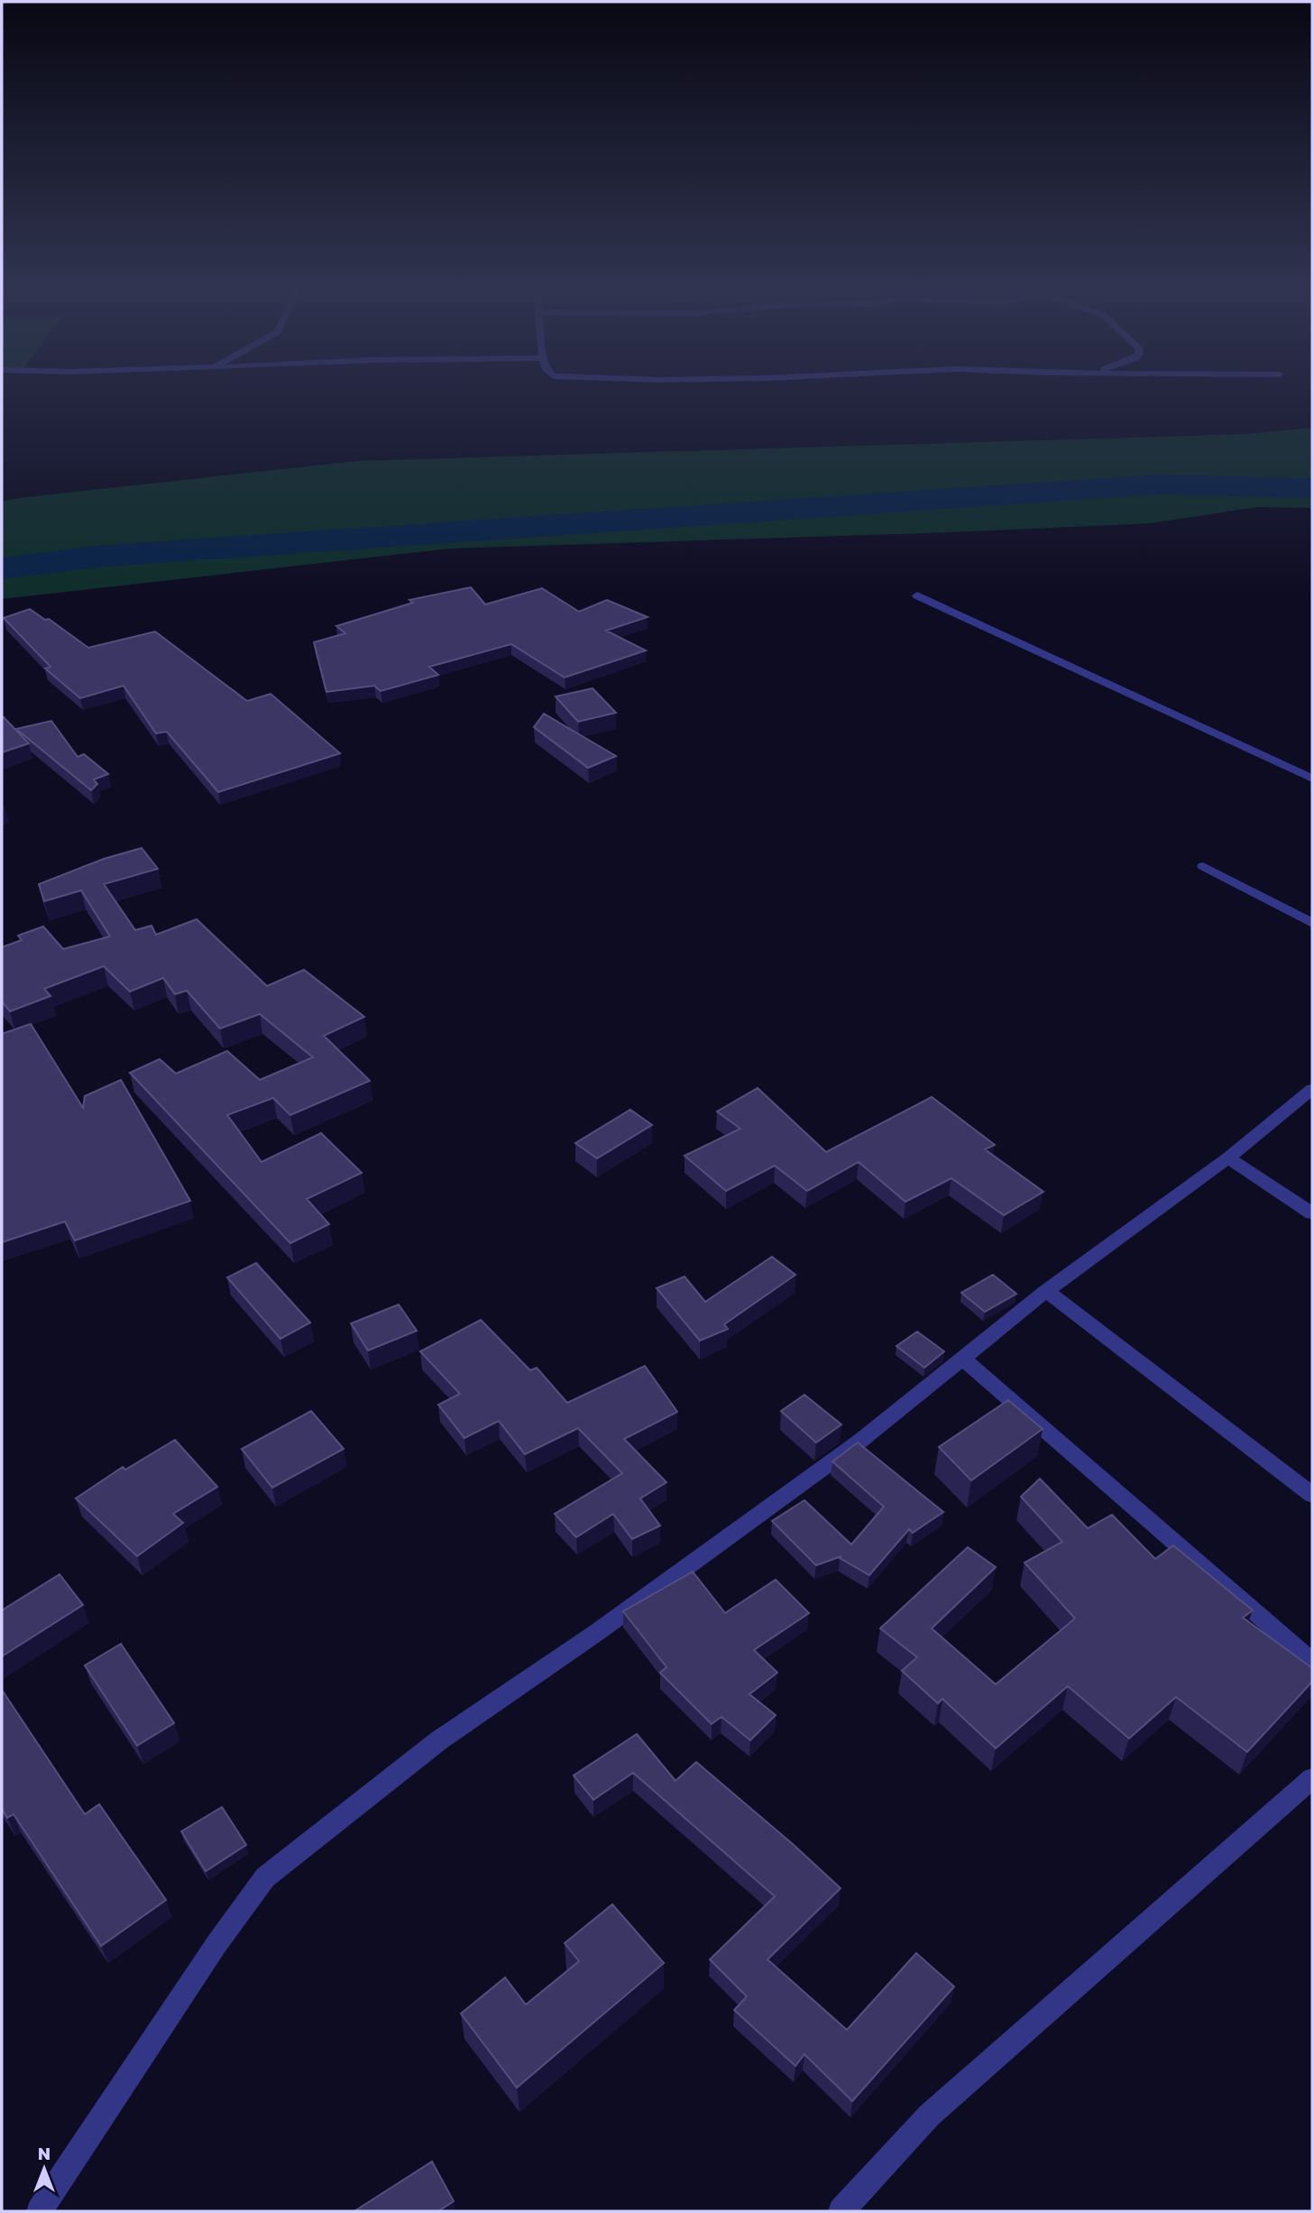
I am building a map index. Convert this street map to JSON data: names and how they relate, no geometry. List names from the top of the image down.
{
  "north": "top"
}
